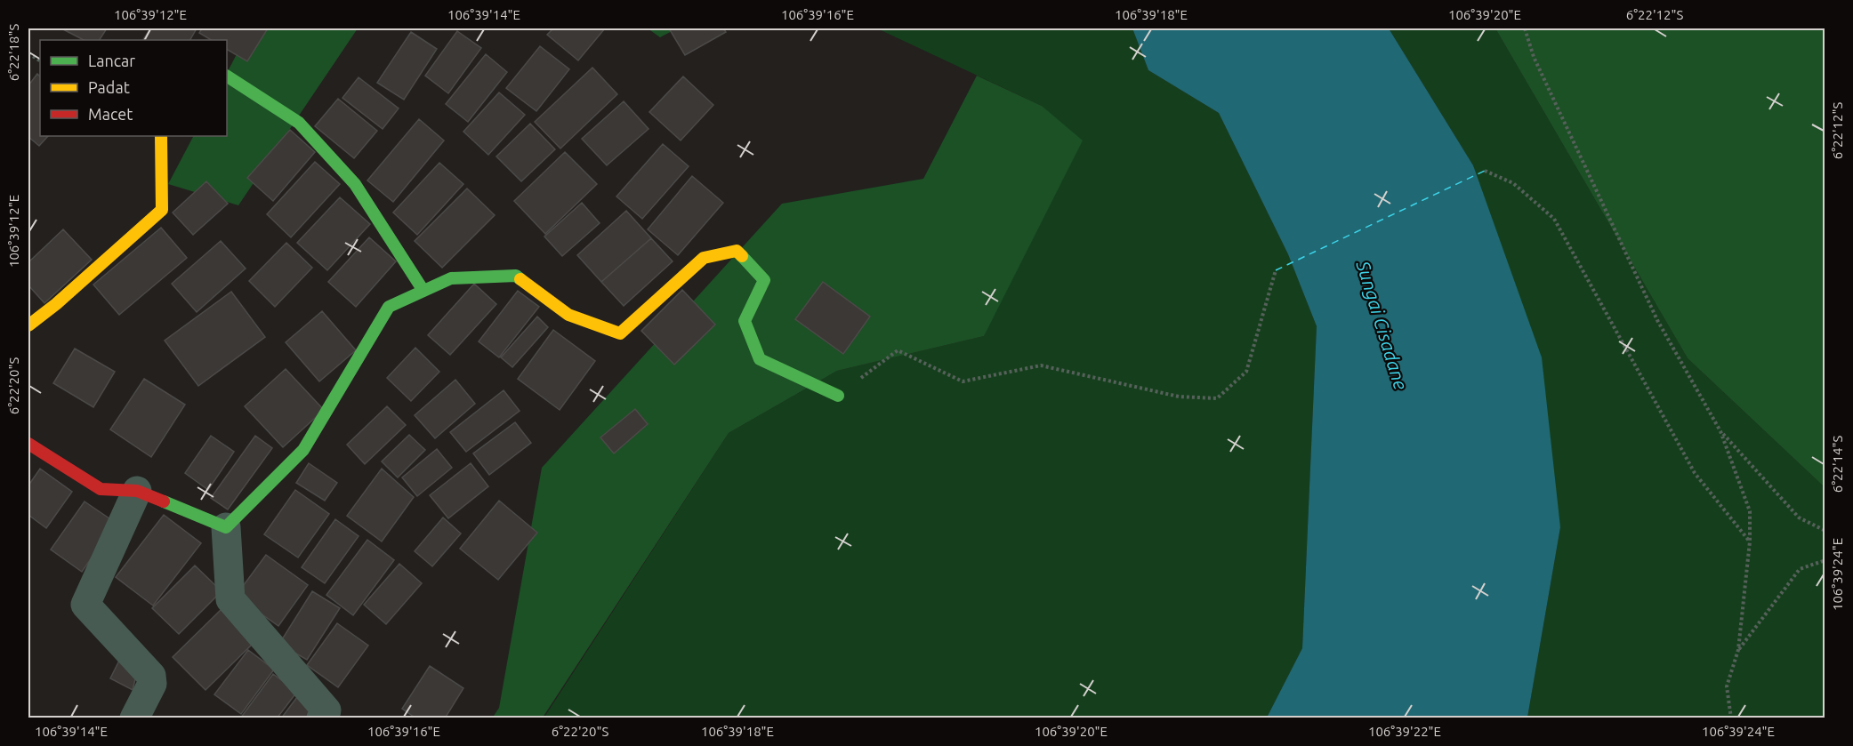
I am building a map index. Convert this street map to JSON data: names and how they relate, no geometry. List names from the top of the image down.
{
  "water": ["Sungai Cisadane"],
  "legend": ["Lancar", "Padat", "Macet"],
  "coordinates": [
    "106°39'12\"E",
    "106°39'14\"E",
    "106°39'16\"E",
    "106°39'18\"E",
    "106°39'20\"E",
    "6°22'12\"S",
    "6°22'18\"S",
    "6°22'20\"S",
    "6°22'14\"S",
    "106°39'24\"E",
    "106°39'22\"E"
  ]
}
